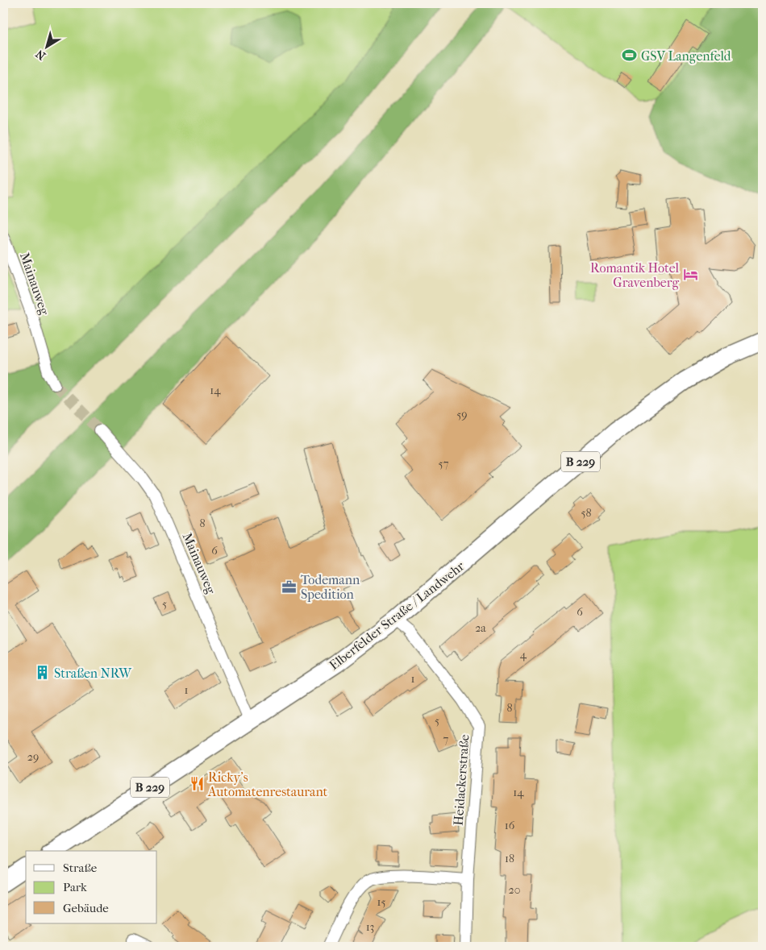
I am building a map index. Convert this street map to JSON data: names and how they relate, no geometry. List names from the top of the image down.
{
  "streets": {
    "main road": ["B 229", "Elberfelder Straße / Landwehr"],
    "street": ["Mainauweg", "Heidackerstraße"]
  },
  "crossings": [
    ["Mainauweg", "Elberfelder Straße / Landwehr"],
    ["Elberfelder Straße / Landwehr", "Heidackerstraße"]
  ],
  "places": {
    "sports": ["GSV Langenfeld"],
    "hotel": ["Romantik Hotel Gravenberg"],
    "office": ["Todemann Spedition"],
    "building": ["Straßen NRW"],
    "restaurant": ["Ricky's Automatenrestaurant"]
  },
  "house_numbers": [
    "14",
    "59",
    "57",
    "58",
    "8",
    "6",
    "5",
    "6",
    "2a",
    "4",
    "1",
    "1",
    "8",
    "5",
    "7",
    "29",
    "14",
    "16",
    "18",
    "20",
    "15",
    "13"
  ],
  "legend": ["Straße", "Park", "Gebäude"],
  "north": "bottom left"
}
